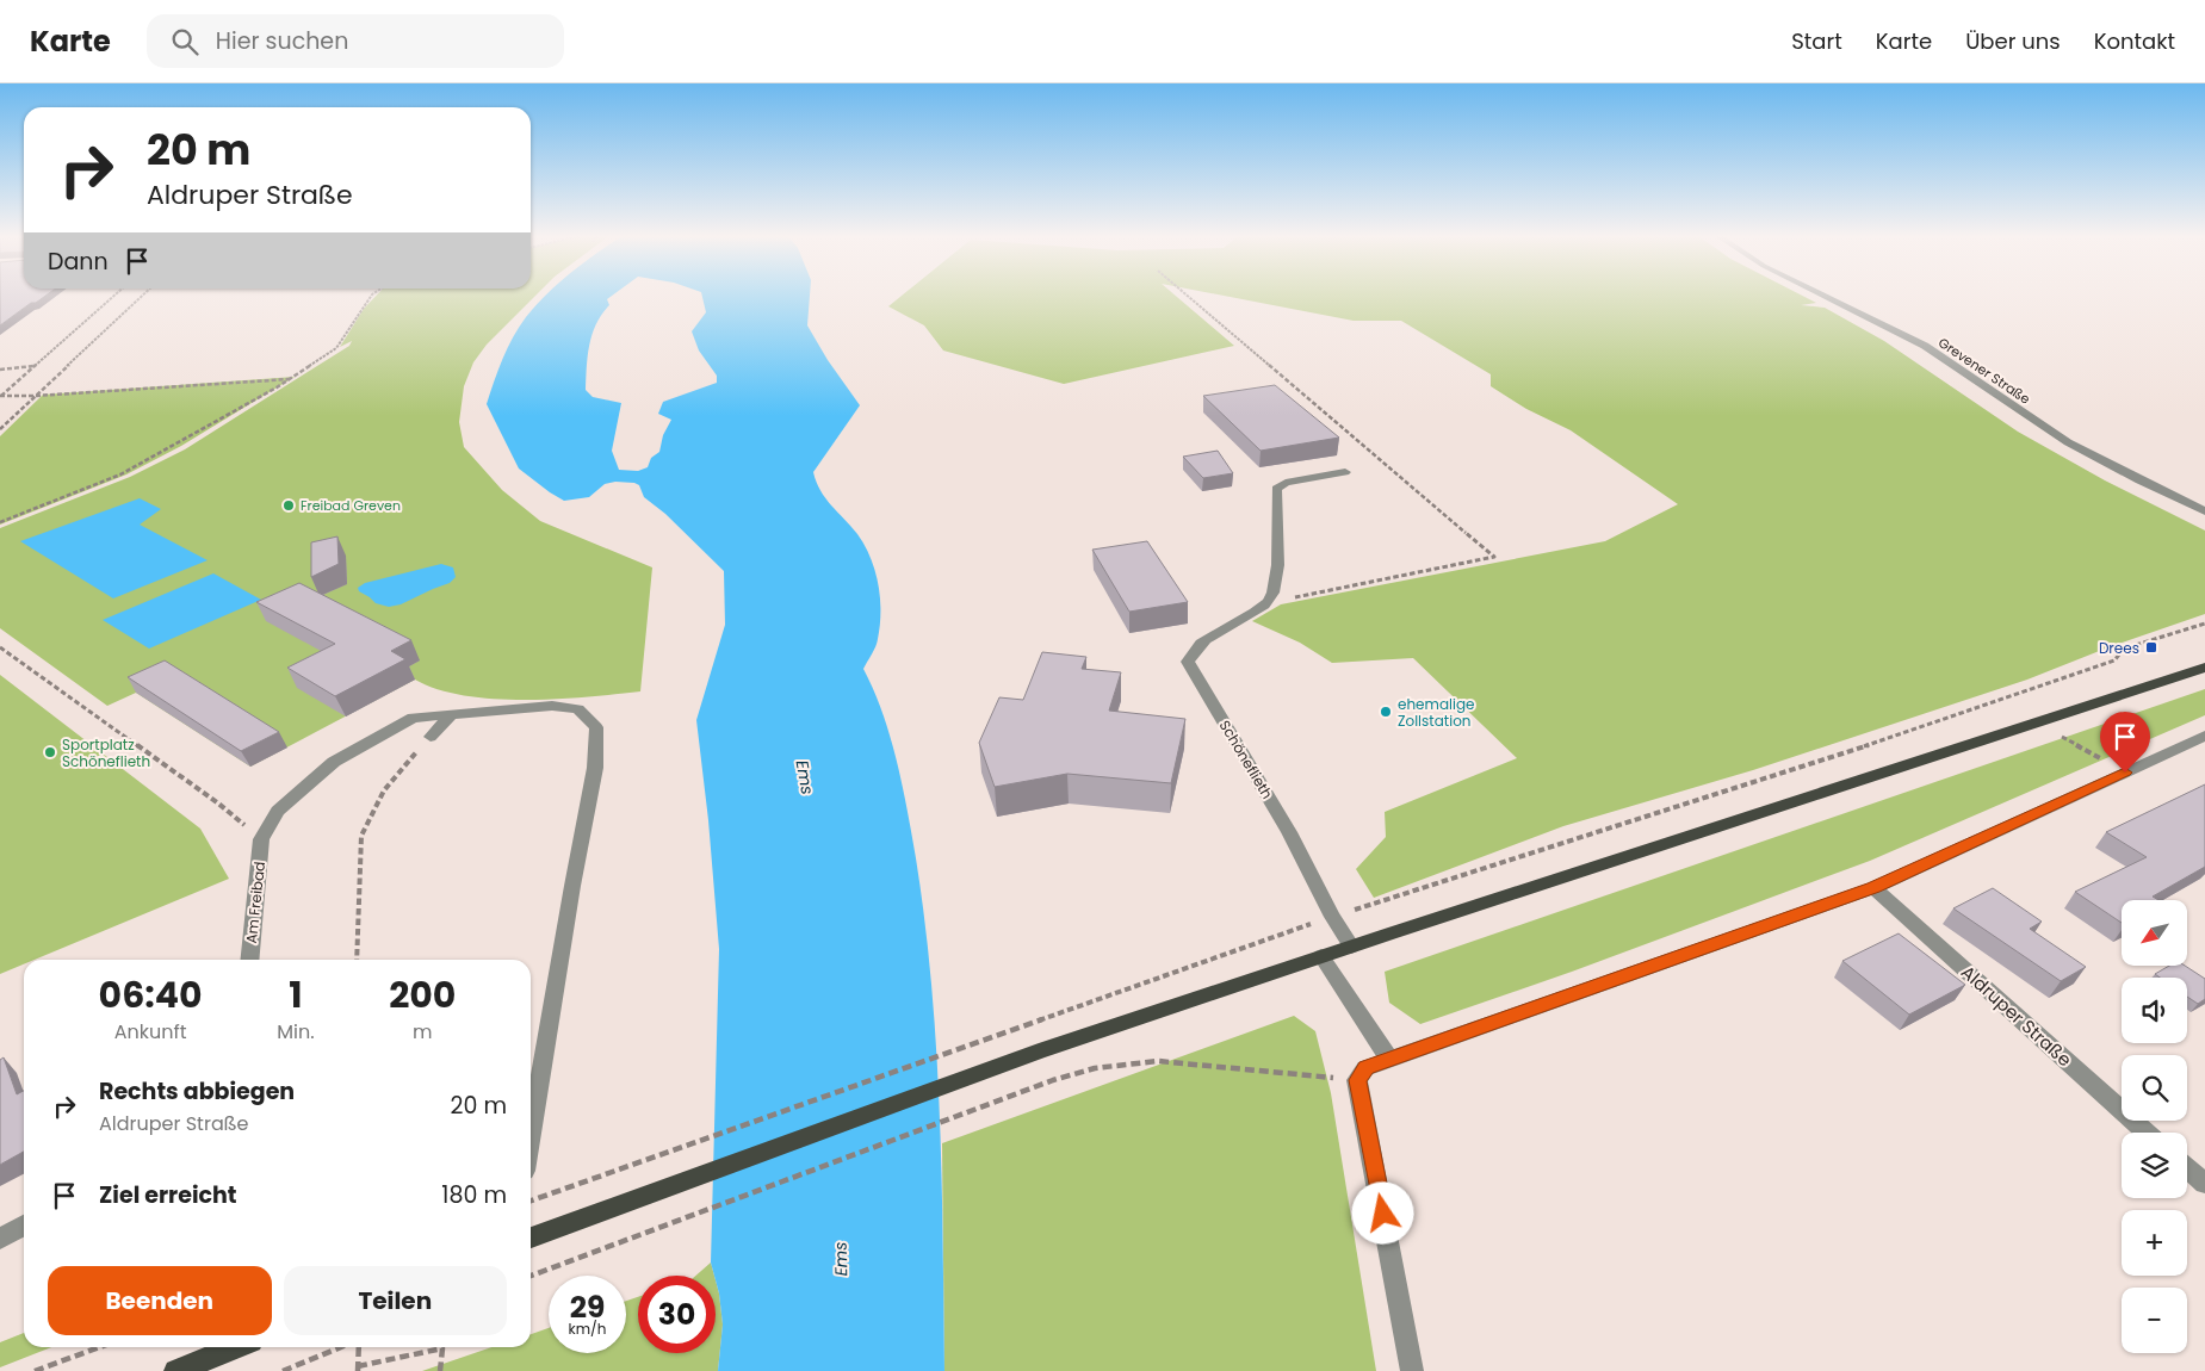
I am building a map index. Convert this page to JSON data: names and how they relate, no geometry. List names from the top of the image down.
{
  "streets": {
    "street": [
      "Grevener Straße",
      "Schöneflieth",
      "Am Freibad",
      "Aldruper Straße"
    ]
  },
  "water": ["Ems"],
  "places": {
    "other": ["Freibad Greven", "ehemalige Zollstation", "Sportplatz Schöneflieth"],
    "transit": ["Drees"]
  },
  "north": "bottom left",
  "page": {
    "header": "Karte",
    "search": "Hier suchen",
    "nav": [
      "Start",
      "Karte",
      "Über uns",
      "Kontakt"
    ],
    "turn": ["20 m", "Aldruper Straße"],
    "then": "Dann",
    "map_buttons": ["+", "−"],
    "eta": [
      "06:40",
      "Ankunft",
      "1",
      "Min.",
      "200",
      "m"
    ],
    "list": [
      {
        "name": "Rechts abbiegen",
        "note": "Aldruper Straße",
        "value": "20 m"
      },
      {
        "name": "Ziel erreicht",
        "value": "180 m"
      }
    ],
    "buttons": ["Beenden", "Teilen"],
    "speed": "29 km/h",
    "limit": "30"
  }
}
